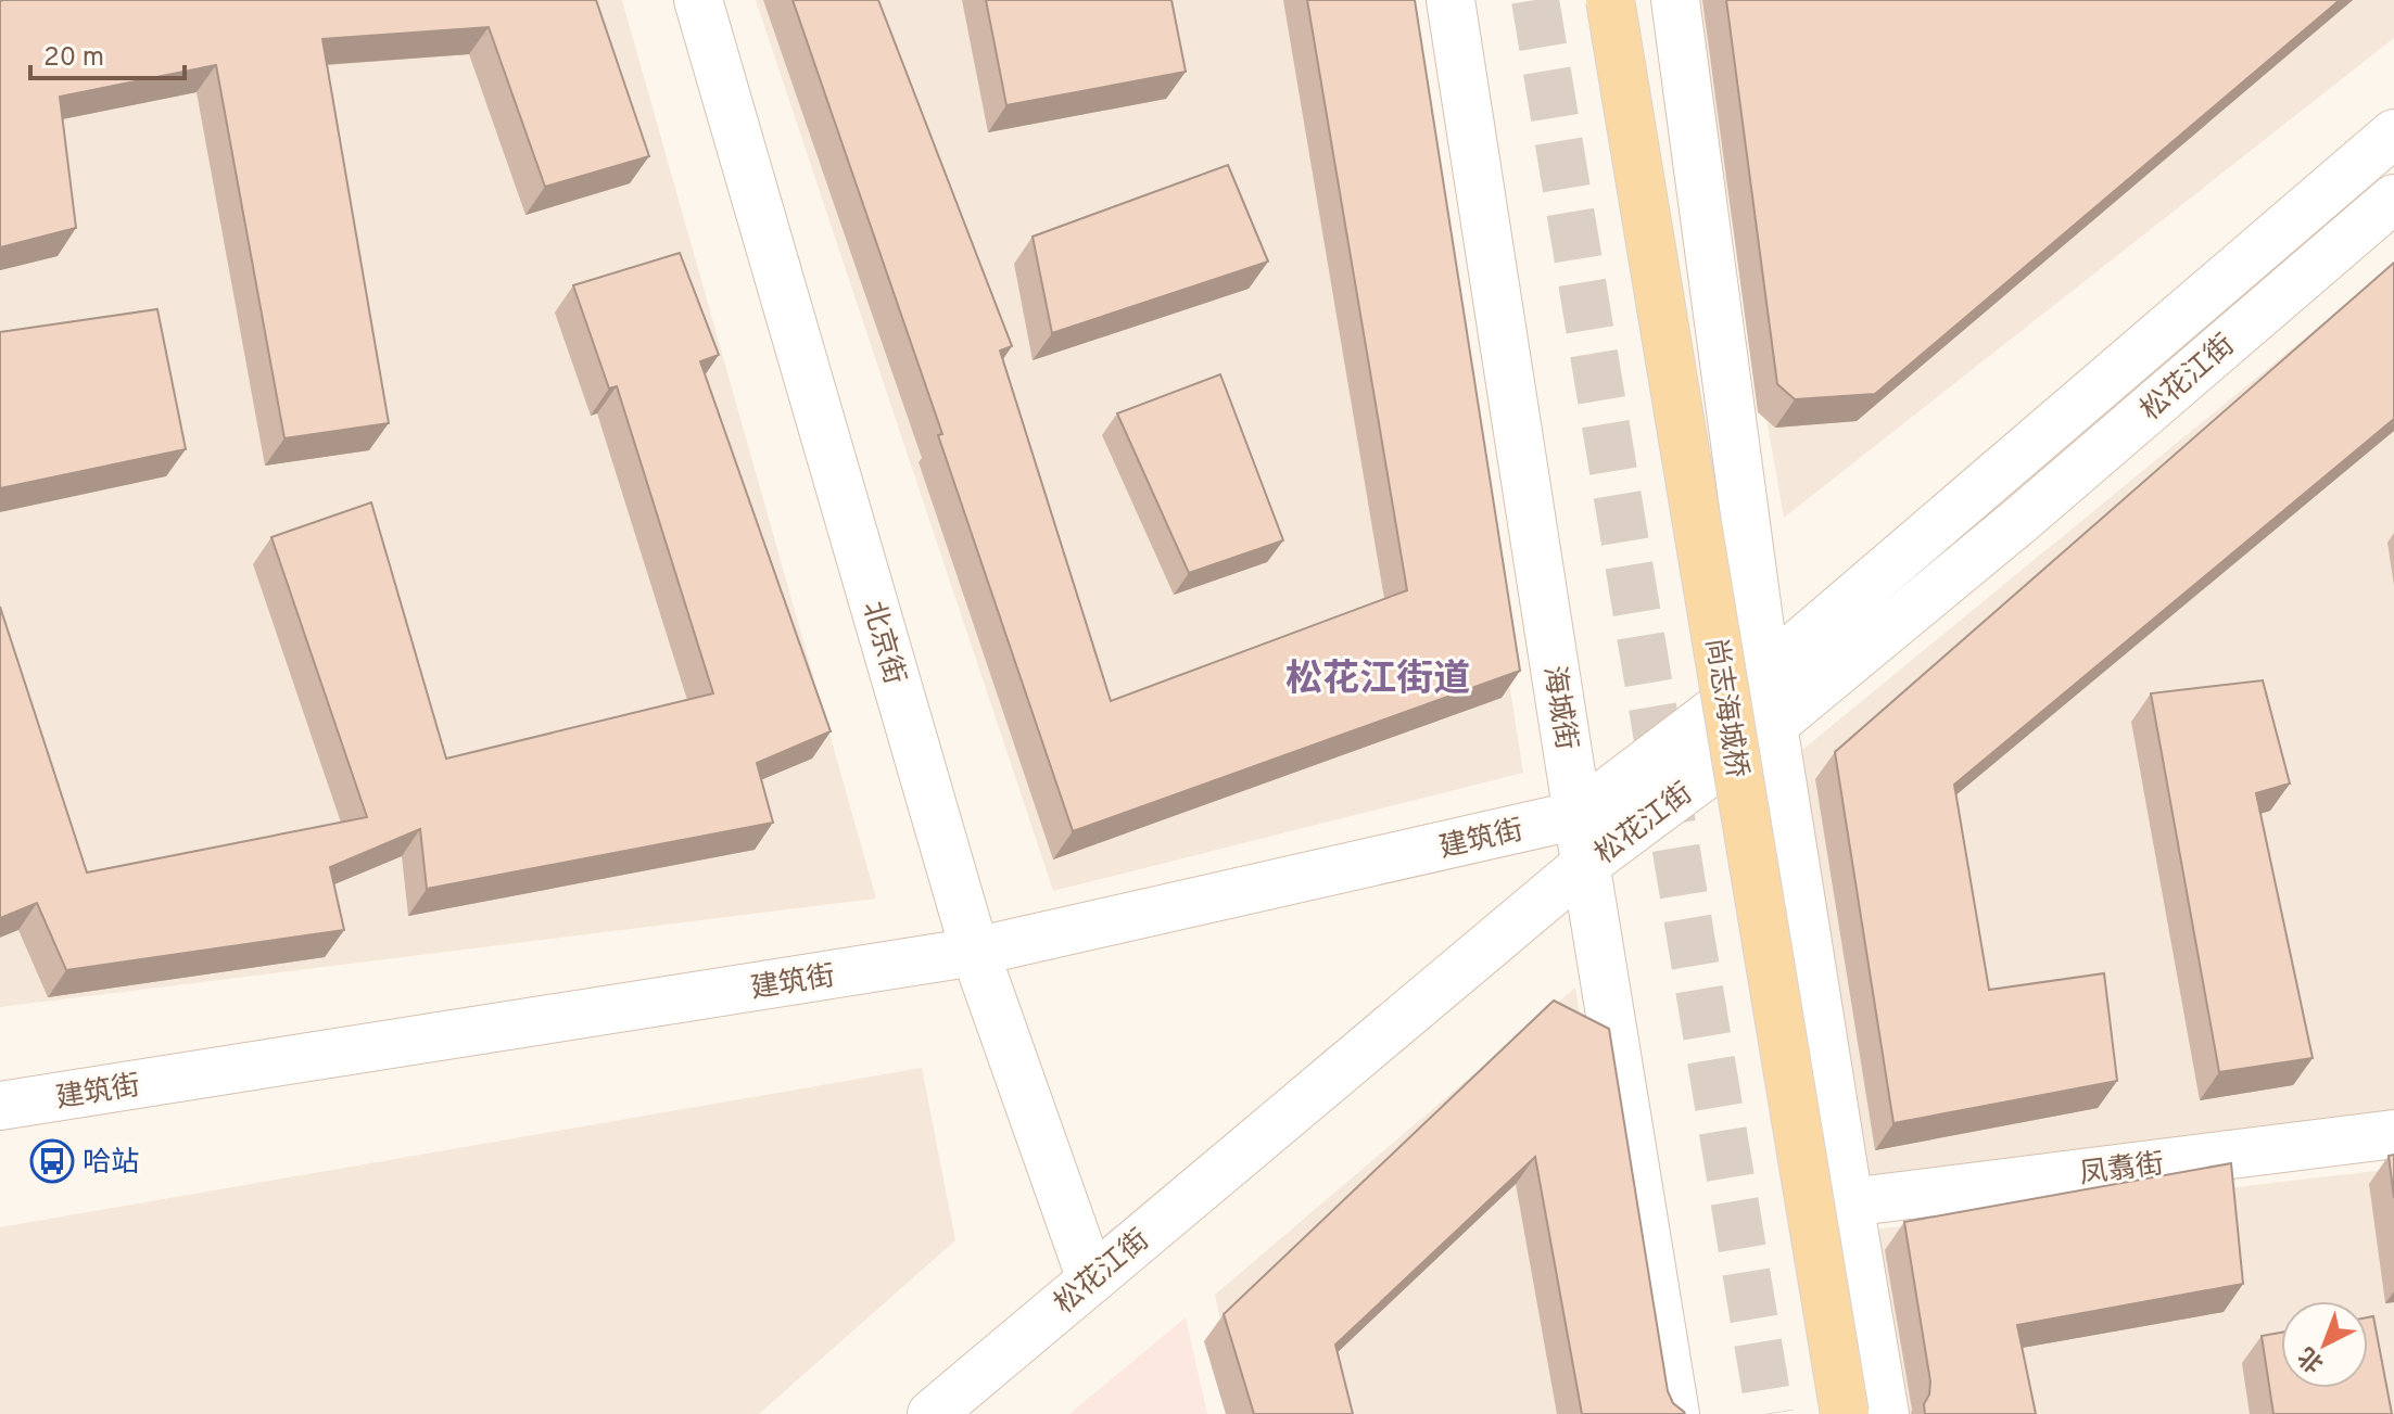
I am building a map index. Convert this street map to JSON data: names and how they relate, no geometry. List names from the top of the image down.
{
  "streets": {
    "main road": ["尚志海城桥"],
    "street": [
      "松花江街",
      "北京街",
      "海城街",
      "建筑街",
      "凤翥街"
    ]
  },
  "crossings": [
    ["松花江街", "北京街"],
    ["松花江街", "海城街"],
    ["松花江街", "建筑街"],
    ["北京街", "建筑街"],
    ["海城街", "建筑街"]
  ],
  "districts": ["松花江街道"],
  "places": {
    "bus stop": ["哈站"]
  },
  "scale_bar": "20 m",
  "north": "bottom left"
}
